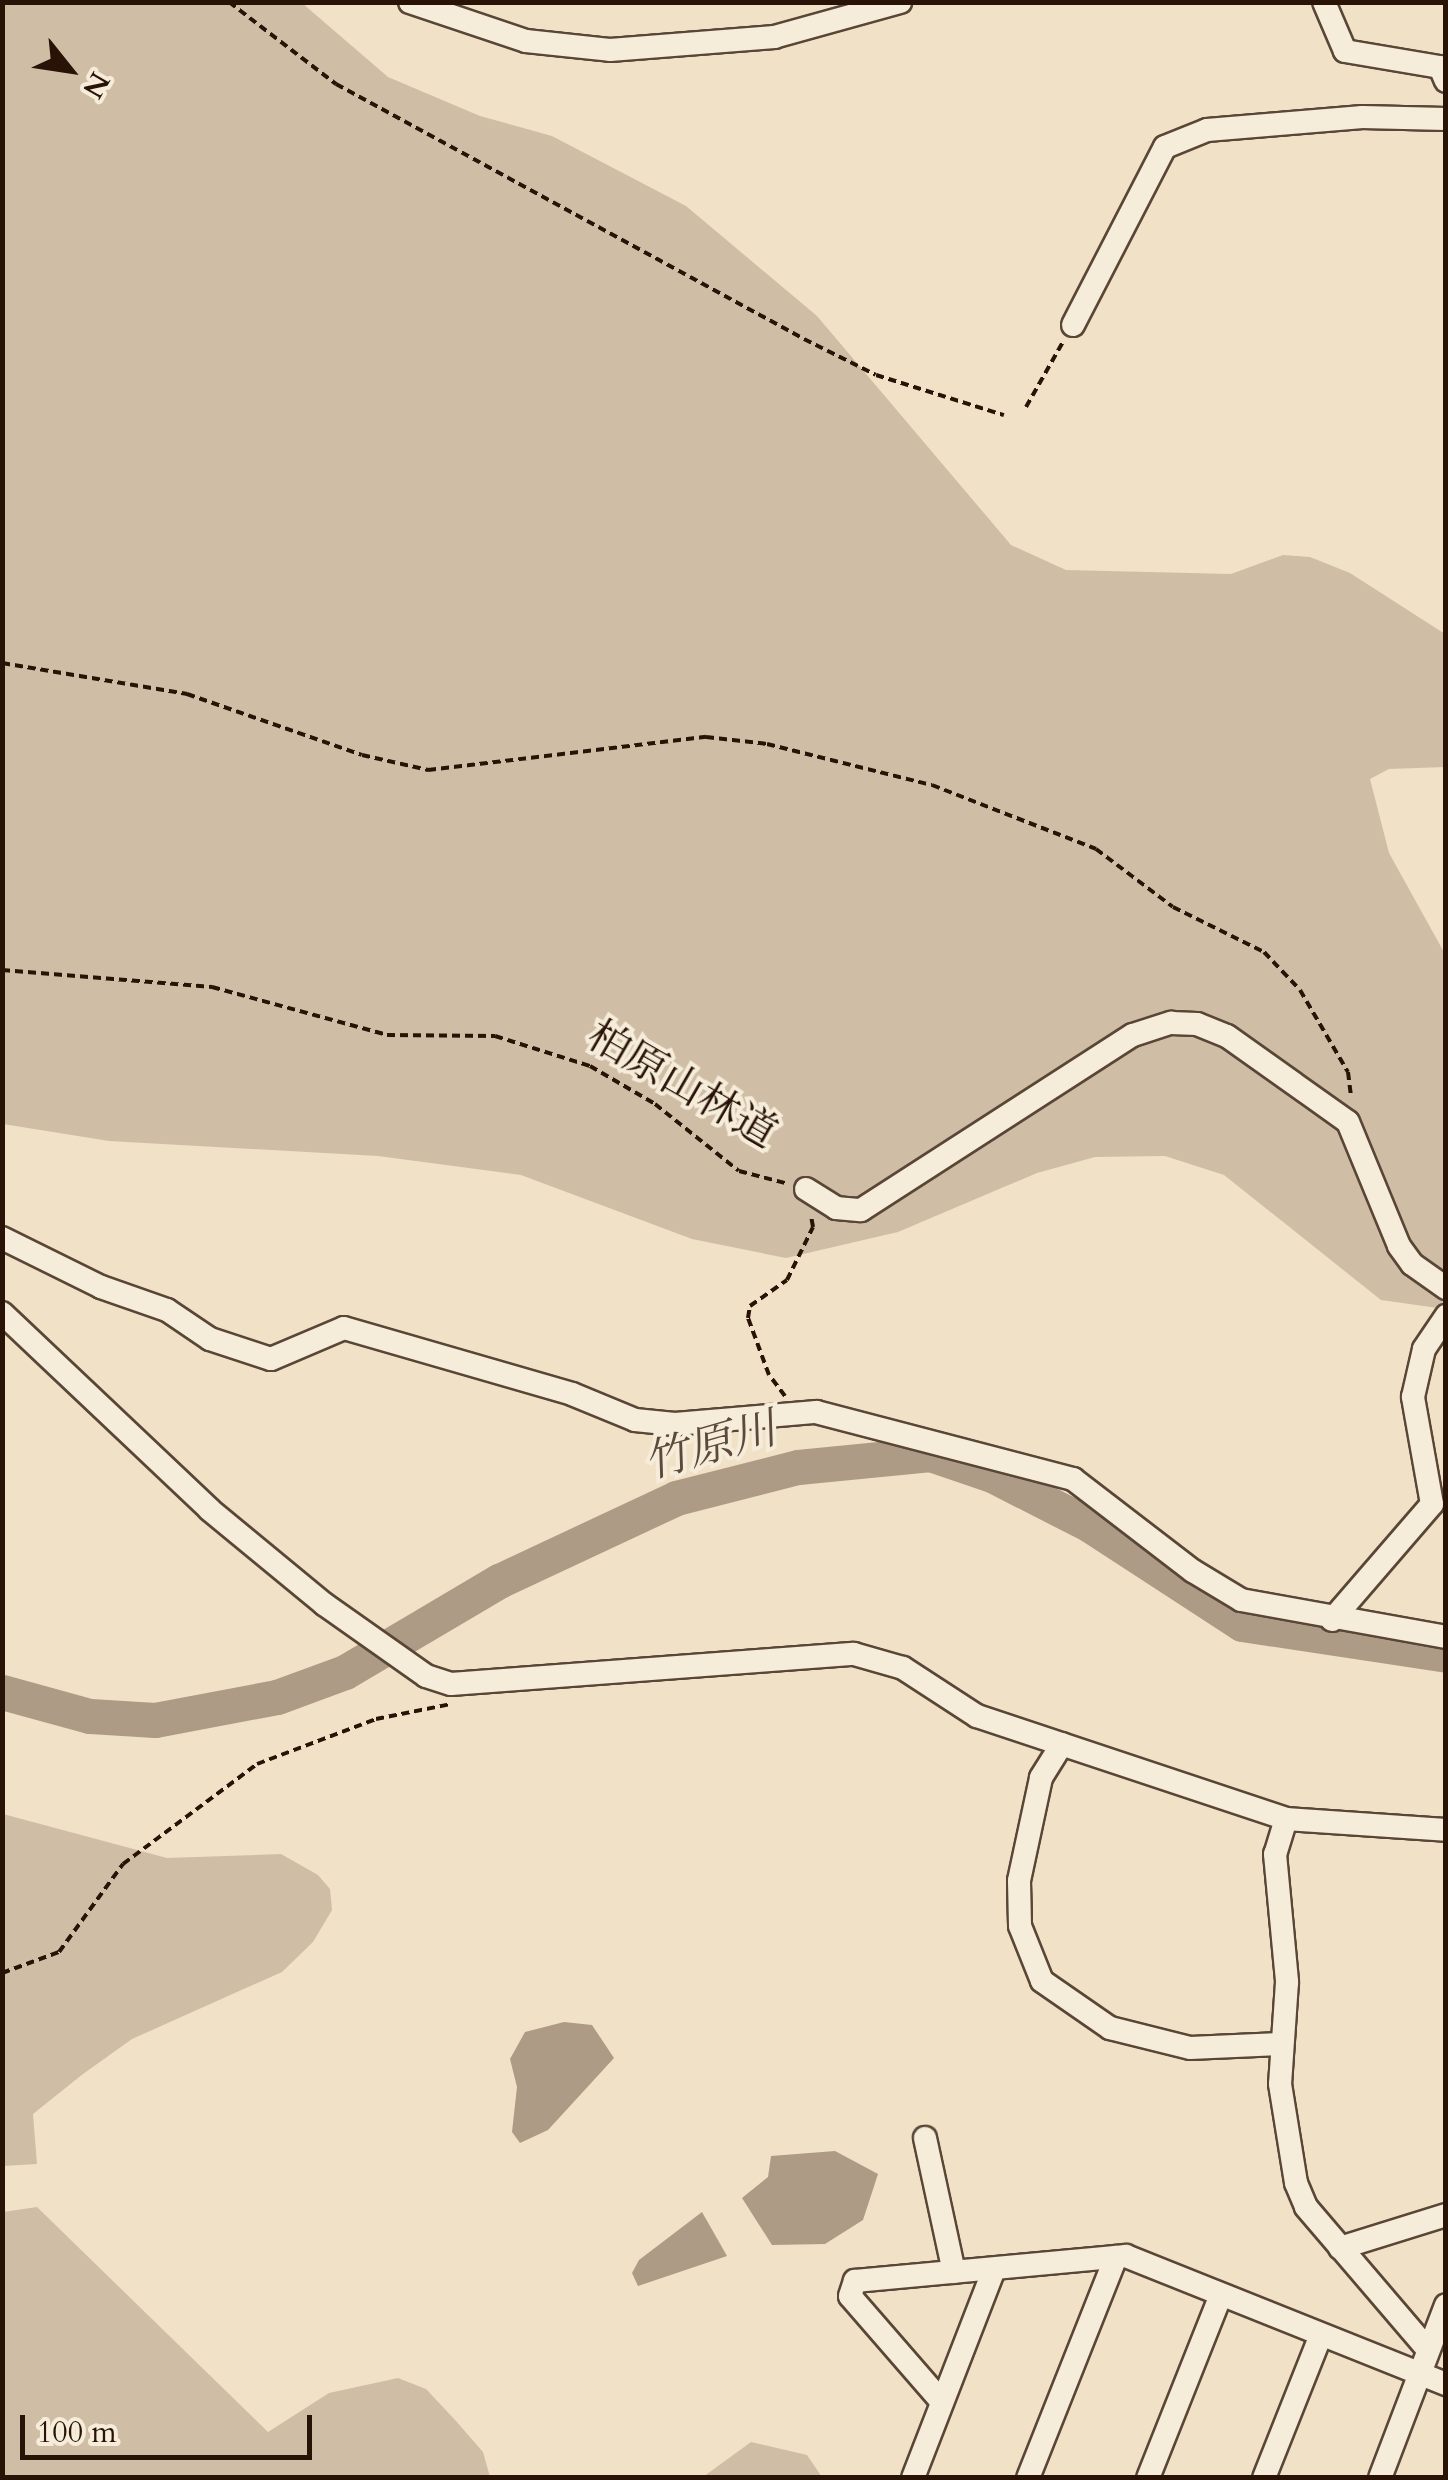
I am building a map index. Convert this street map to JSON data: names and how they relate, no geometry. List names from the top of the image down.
{
  "streets": {
    "street": ["柏原山林道"]
  },
  "water": ["竹原川"],
  "scale_bar": "100 m",
  "north": "bottom right"
}
